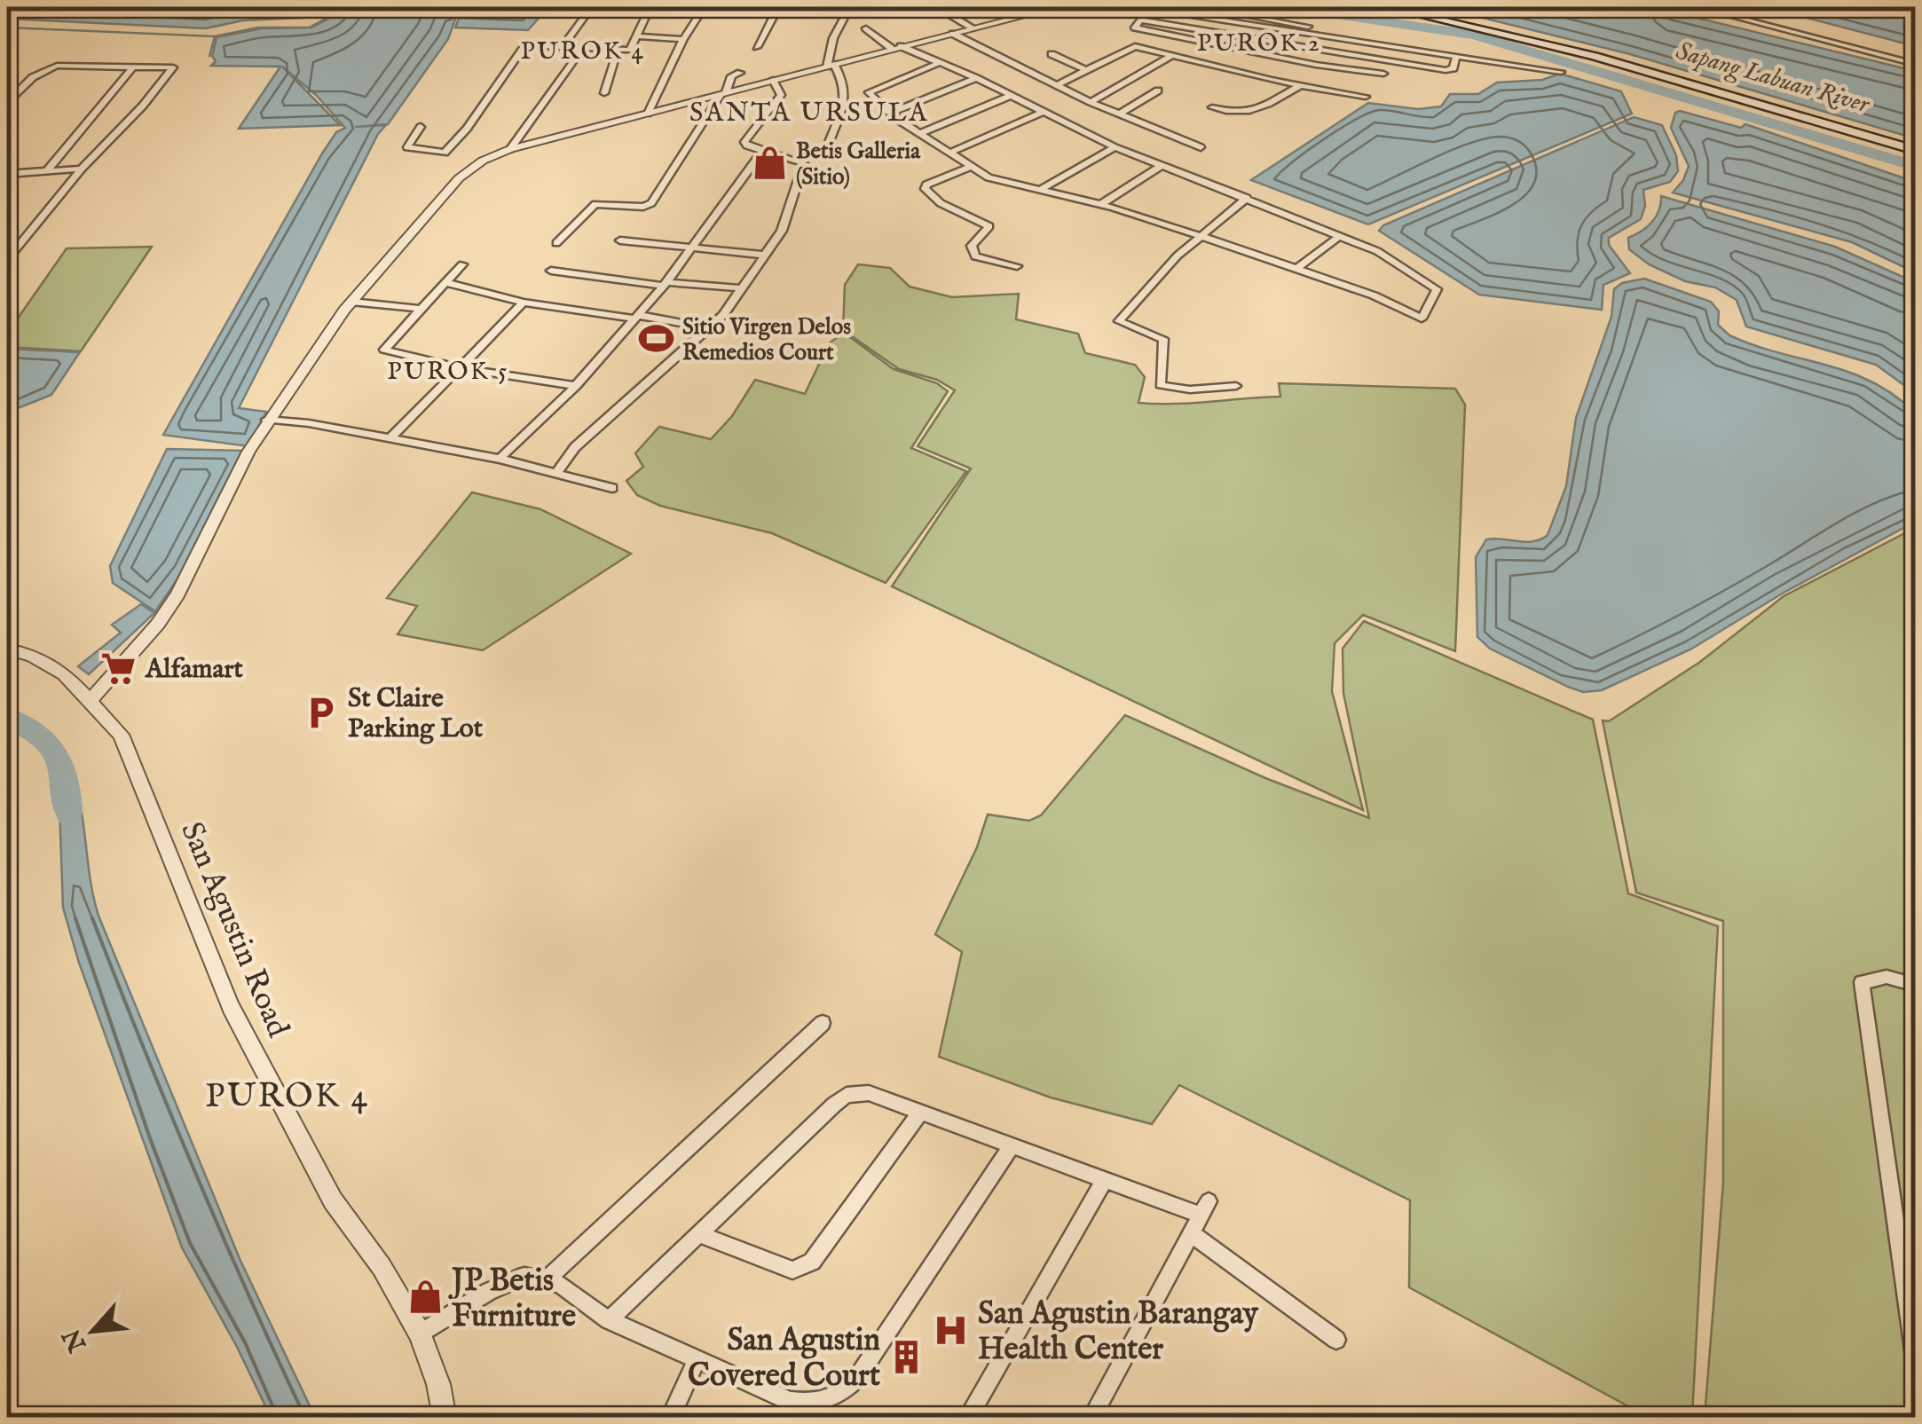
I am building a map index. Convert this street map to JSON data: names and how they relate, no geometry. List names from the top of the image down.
{
  "streets": {
    "street": ["San Agustin Road"]
  },
  "districts": [
    "PUROK 2",
    "PUROK 4",
    "SANTA URSULA",
    "PUROK 5",
    "PUROK 4"
  ],
  "water": ["Sapang Labuan River"],
  "places": {
    "shop": ["Betis Galleria (Sitio)", "JP Betis Furniture"],
    "sports": ["Sitio Virgen Delos Remedios Court"],
    "supermarket": ["Alfamart"],
    "parking": ["St Claire Parking Lot"],
    "hospital": ["San Agustin Barangay Health Center"],
    "building": ["San Agustin Covered Court"]
  },
  "north": "bottom left"
}
